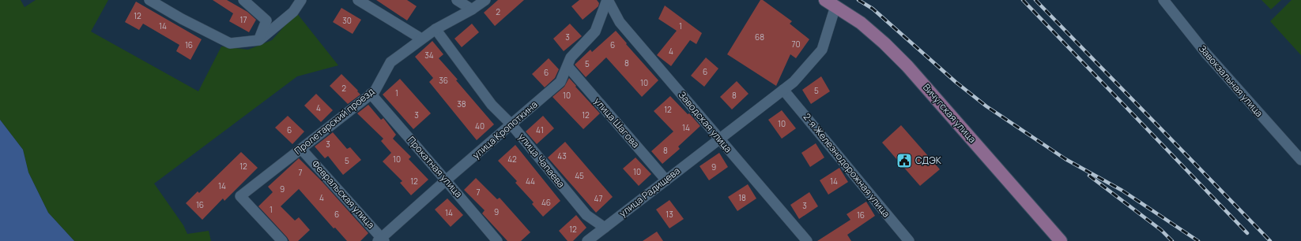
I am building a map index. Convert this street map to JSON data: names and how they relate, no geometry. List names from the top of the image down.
{
  "streets": {
    "main road": ["Вичугская улица"],
    "street": [
      "Завокзальная улица",
      "Пролетарский проезд",
      "Заводская улица",
      "улица Шагова",
      "улица Кропоткина",
      "улица Чапаева",
      "2-я Железнодорожная улица",
      "Прокатная улица",
      "улица Радищева",
      "Февральская улица"
    ]
  },
  "crossings": [
    ["Пролетарский проезд", "улица Чапаева"],
    ["Пролетарский проезд", "Прокатная улица"],
    ["Пролетарский проезд", "Февральская улица"],
    ["Заводская улица", "улица Кропоткина"],
    ["Заводская улица", "улица Радищева"],
    ["улица Шагова", "улица Кропоткина"],
    ["улица Шагова", "улица Радищева"],
    ["улица Кропоткина", "улица Чапаева"],
    ["улица Кропоткина", "Прокатная улица"],
    ["улица Кропоткина", "Февральская улица"],
    ["улица Чапаева", "улица Радищева"]
  ],
  "places": {
    "public building": ["СДЭК"]
  },
  "house_numbers": [
    "2",
    "12",
    "17",
    "30",
    "14",
    "1",
    "3",
    "68",
    "70",
    "16",
    "6",
    "4",
    "34",
    "8",
    "5",
    "6",
    "6",
    "36",
    "10",
    "2",
    "5",
    "1",
    "10",
    "8",
    "38",
    "4",
    "12",
    "3",
    "12",
    "10",
    "40",
    "14",
    "6",
    "41",
    "3",
    "8",
    "43",
    "10",
    "42",
    "5",
    "12",
    "9",
    "10",
    "7",
    "45",
    "12",
    "44",
    "14",
    "14",
    "9",
    "7",
    "4",
    "18",
    "47",
    "46",
    "16",
    "3",
    "1",
    "9",
    "14",
    "6",
    "13",
    "16",
    "12"
  ]
}
